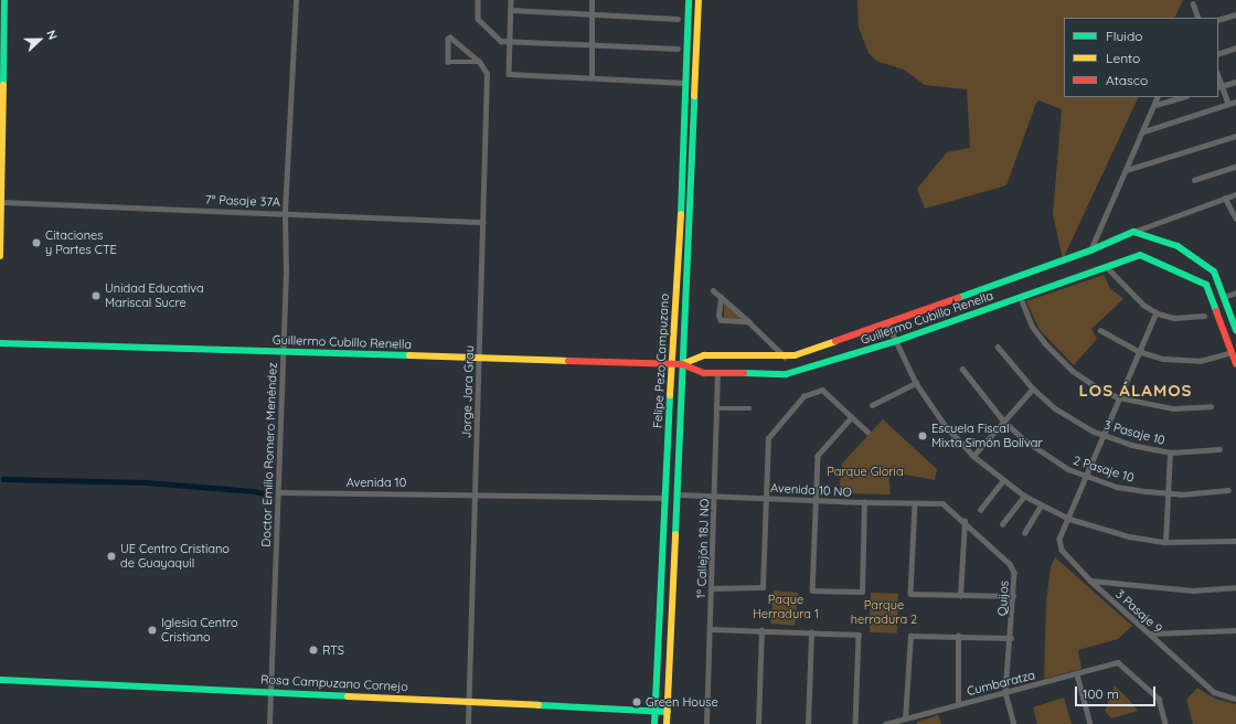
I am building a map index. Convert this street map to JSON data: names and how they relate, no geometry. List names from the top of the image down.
{
  "streets": {
    "street": [
      "7° Pasaje 37A",
      "Guillermo Cubillo Renella",
      "Felipe Pezo Campuzano",
      "Jorge Jara Grau",
      "3 Pasaje 10",
      "Doctor Emilio Romero Menéndez",
      "2 Pasaje 10",
      "Avenida 10",
      "Avenida 10 NO",
      "1º Callejón 18J NO",
      "Quijos",
      "3 Pasaje 9",
      "Rosa Campuzano Cornejo",
      "Cumbaratza"
    ]
  },
  "crossings": [
    ["7° Pasaje 37A", "Jorge Jara Grau"],
    ["7° Pasaje 37A", "Doctor Emilio Romero Menéndez"],
    ["Guillermo Cubillo Renella", "Felipe Pezo Campuzano"],
    ["Guillermo Cubillo Renella", "Jorge Jara Grau"],
    ["Guillermo Cubillo Renella", "Doctor Emilio Romero Menéndez"],
    ["Guillermo Cubillo Renella", "1º Callejón 18J NO"],
    ["Felipe Pezo Campuzano", "Avenida 10"],
    ["Felipe Pezo Campuzano", "Avenida 10 NO"],
    ["Felipe Pezo Campuzano", "Rosa Campuzano Cornejo"],
    ["Jorge Jara Grau", "Avenida 10"],
    ["Jorge Jara Grau", "Rosa Campuzano Cornejo"],
    ["3 Pasaje 10", "3 Pasaje 9"],
    ["Doctor Emilio Romero Menéndez", "Avenida 10"],
    ["Doctor Emilio Romero Menéndez", "Rosa Campuzano Cornejo"],
    ["2 Pasaje 10", "3 Pasaje 9"],
    ["Avenida 10 NO", "1º Callejón 18J NO"],
    ["Avenida 10 NO", "Quijos"],
    ["Quijos", "Cumbaratza"]
  ],
  "districts": ["LOS ÁLAMOS"],
  "parks": ["Parque Gloria", "Paque Herradura 1", "Parque herradura 2"],
  "places": [
    "Citaciones y Partes CTE",
    "Unidad Educativa Mariscal Sucre",
    "Escuela Fiscal Mixta Simón Bolívar",
    "UE Centro Cristiano de Guayaquil",
    "Iglesia Centro Cristiano",
    "RTS",
    "Green House"
  ],
  "legend": ["Fluido", "Lento", "Atasco"],
  "scale_bar": "100 m",
  "north": "right"
}
